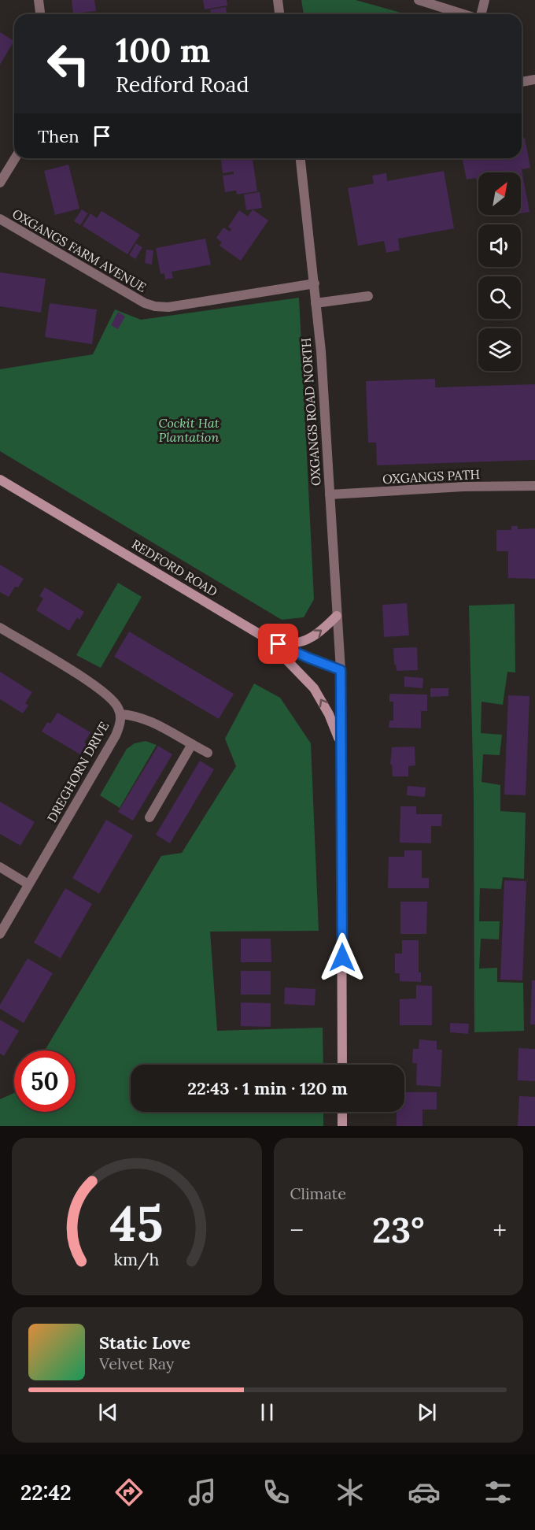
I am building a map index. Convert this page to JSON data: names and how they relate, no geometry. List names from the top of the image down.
{
  "streets": {
    "main road": ["REDFORD ROAD"],
    "street": [
      "OXGANGS FARM AVENUE",
      "OXGANGS ROAD NORTH",
      "OXGANGS PATH",
      "DREGHORN DRIVE"
    ]
  },
  "crossings": [
    ["OXGANGS FARM AVENUE", "OXGANGS ROAD NORTH"],
    ["OXGANGS ROAD NORTH", "OXGANGS PATH"],
    ["OXGANGS ROAD NORTH", "REDFORD ROAD"]
  ],
  "parks": ["Cockit Hat Plantation"],
  "north": "top right",
  "page": {
    "turn": ["100 m", "Redford Road"],
    "then": "Then",
    "limit": "50",
    "trip": "22:43 · 1 min · 120 m",
    "tile": "Climate",
    "heat": ["−", "23°", "+"],
    "song": ["Static Love", "Velvet Ray"],
    "tabs": "22:42",
    "gauge": ["45", "km/h"]
  }
}
